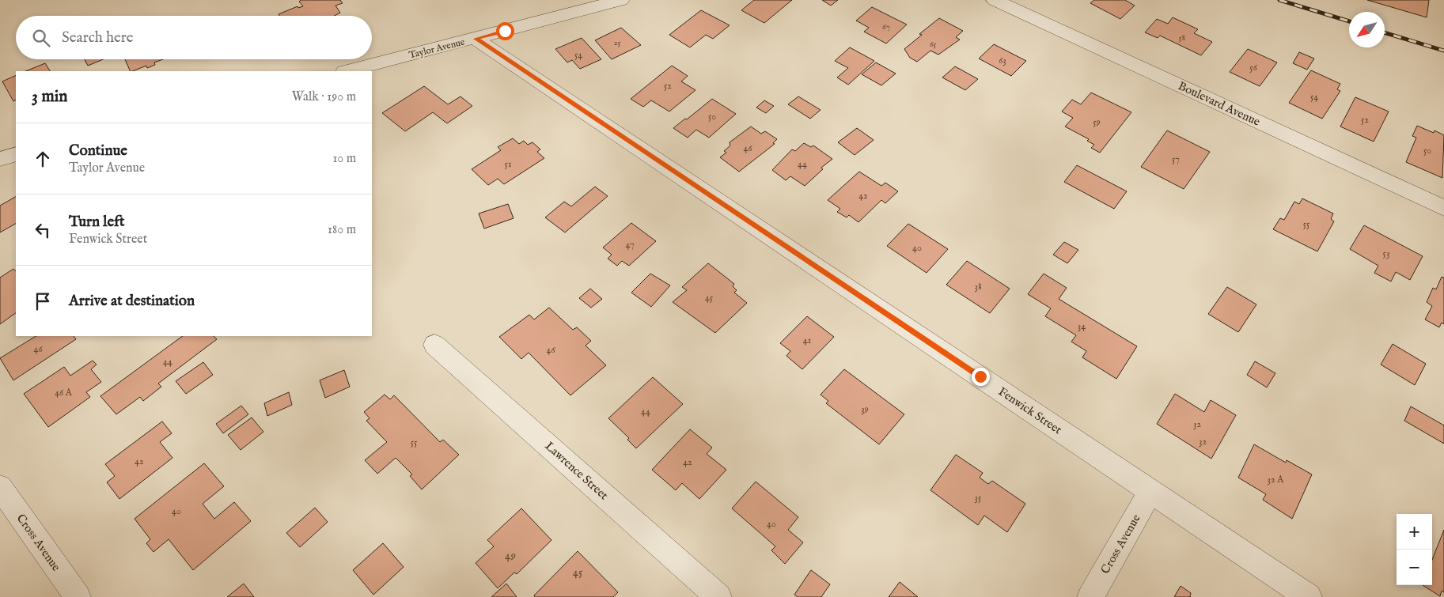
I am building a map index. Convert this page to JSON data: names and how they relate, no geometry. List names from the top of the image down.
{
  "streets": {
    "street": [
      "Taylor Avenue",
      "Boulevard Avenue",
      "Fenwick Street",
      "Lawrence Street",
      "Cross Avenue"
    ]
  },
  "crossings": [
    ["Taylor Avenue", "Fenwick Street"],
    ["Fenwick Street", "Cross Avenue"]
  ],
  "house_numbers": [
    "67",
    "58",
    "25",
    "65",
    "54",
    "63",
    "56",
    "52",
    "54",
    "50",
    "52",
    "59",
    "46",
    "50",
    "57",
    "51",
    "44",
    "42",
    "55",
    "47",
    "40",
    "53",
    "38",
    "45",
    "34",
    "41",
    "46",
    "46",
    "44",
    "46 A",
    "39",
    "44",
    "32",
    "32",
    "55",
    "42",
    "42",
    "32 A",
    "35",
    "40",
    "40",
    "49",
    "45"
  ],
  "north": "bottom left",
  "page": {
    "search": "Search here",
    "heading": ["3 min", "Walk · 190 m"],
    "list": [
      ["Continue", "Taylor Avenue", "10 m"],
      ["Turn left", "Fenwick Street", "180 m"],
      "Arrive at destination"
    ],
    "map_buttons": ["+", "−"]
  }
}
